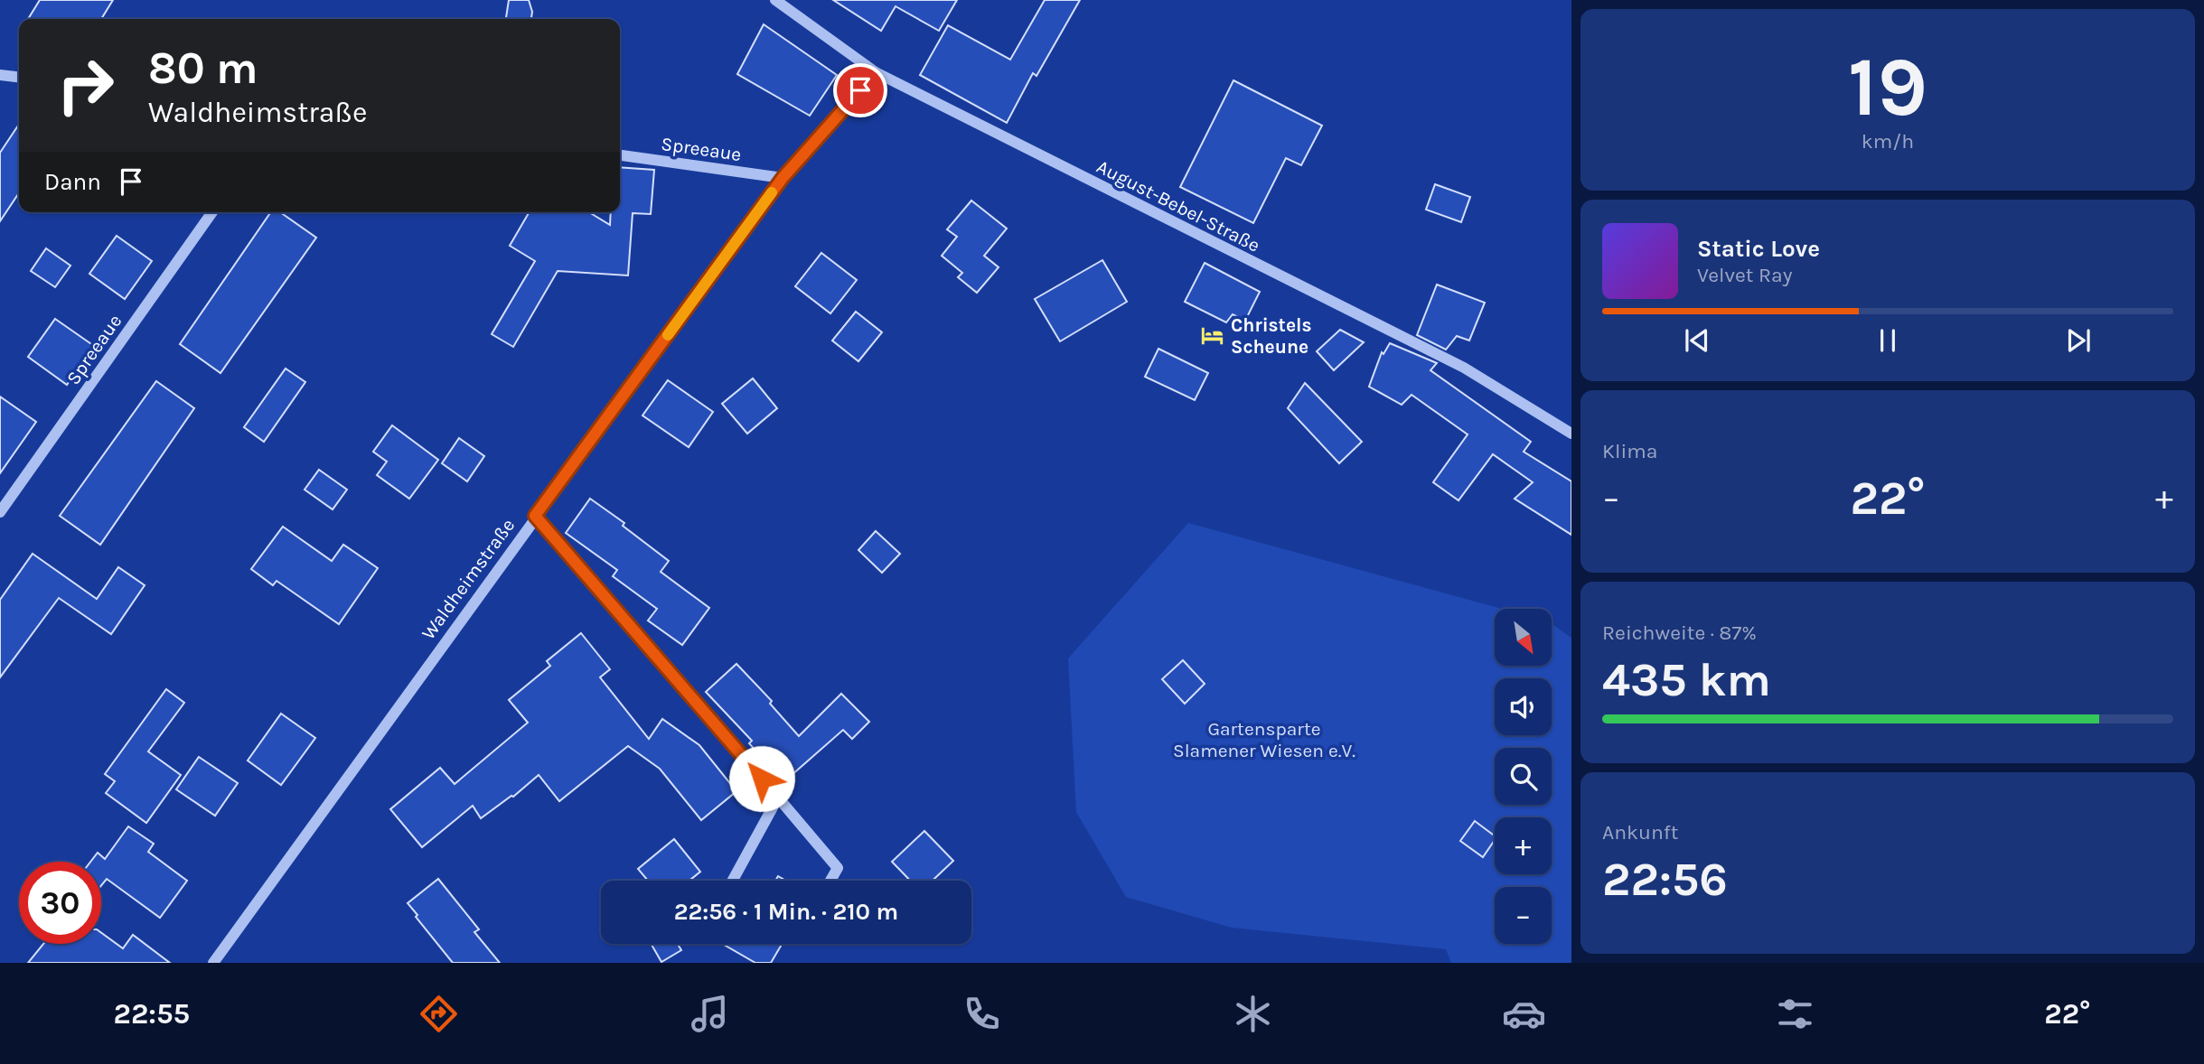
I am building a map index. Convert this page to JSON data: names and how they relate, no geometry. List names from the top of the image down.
{
  "streets": {
    "street": ["Spreeaue", "August-Bebel-Straße", "Waldheimstraße"]
  },
  "crossings": [
    ["Spreeaue", "Waldheimstraße"],
    ["August-Bebel-Straße", "Waldheimstraße"]
  ],
  "parks": ["Gartensparte Slamener Wiesen e.V."],
  "places": {
    "hotel": ["Christels Scheune"]
  },
  "north": "bottom right",
  "page": {
    "tile": [
      ["19", "km/h"],
      "Klima",
      ["Reichweite · 87%", "435 km"],
      ["Ankunft", "22:56"]
    ],
    "turn": ["80 m", "Waldheimstraße"],
    "then": "Dann",
    "song": ["Static Love", "Velvet Ray"],
    "heat": ["−", "22°", "+"],
    "map_buttons": ["+", "−"],
    "limit": "30",
    "trip": "22:56 · 1 Min. · 210 m",
    "tabs": ["22:55", "22°"]
  }
}
